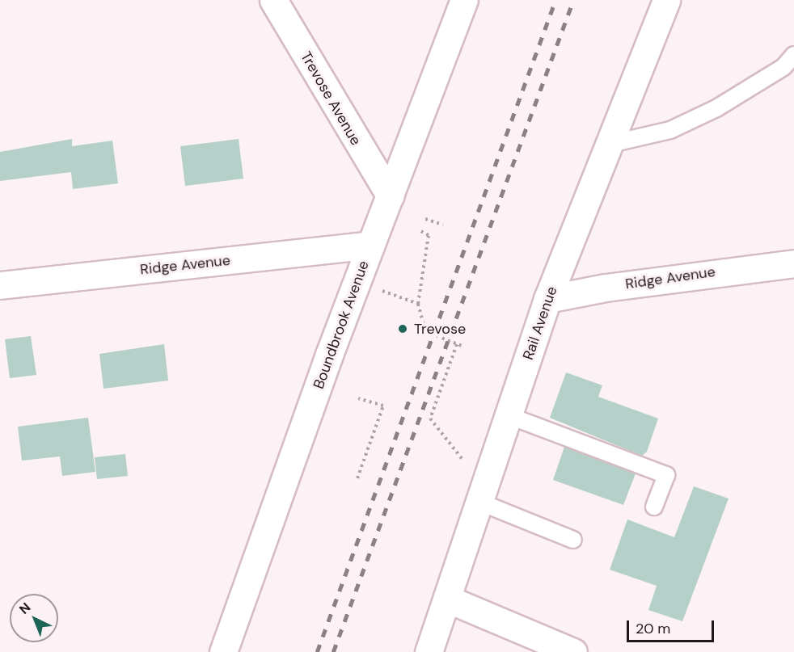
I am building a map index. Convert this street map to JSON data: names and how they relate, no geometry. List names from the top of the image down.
{
  "streets": {
    "street": [
      "Trevose Avenue",
      "Ridge Avenue",
      "Rail Avenue",
      "Boundbrook Avenue"
    ]
  },
  "crossings": [
    ["Trevose Avenue", "Boundbrook Avenue"],
    ["Ridge Avenue", "Rail Avenue"],
    ["Ridge Avenue", "Boundbrook Avenue"]
  ],
  "places": ["Trevose"],
  "scale_bar": "20 m",
  "north": "top left"
}
